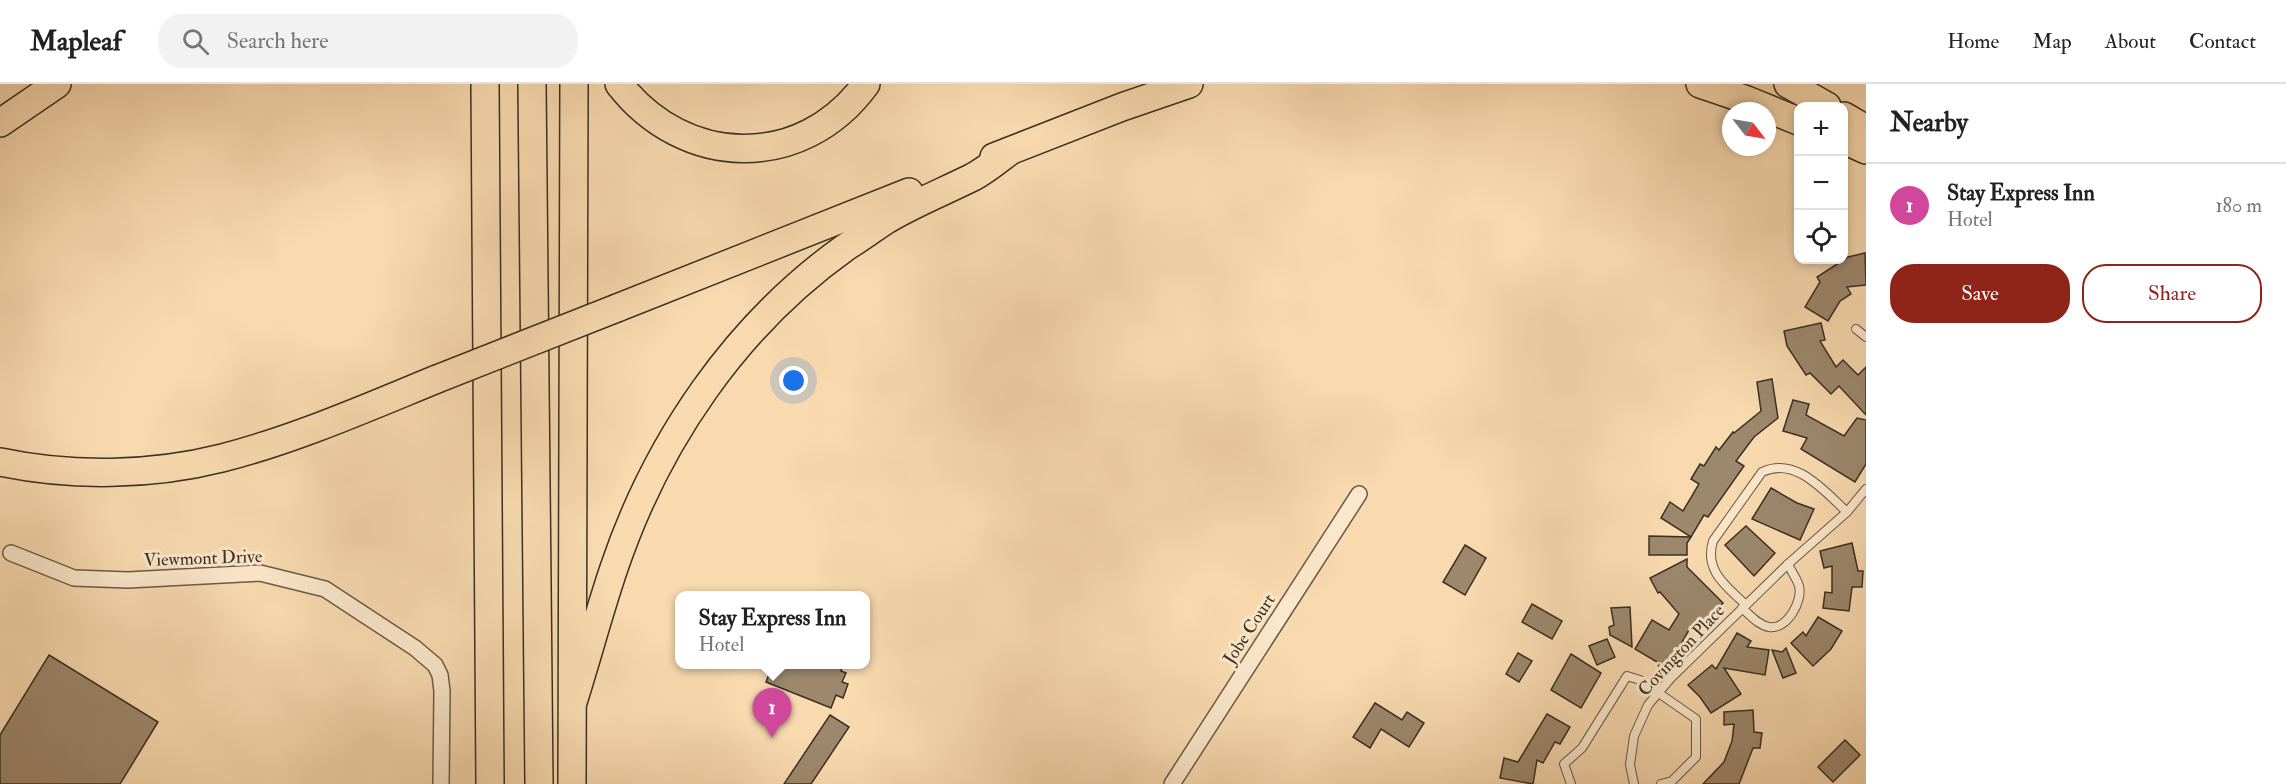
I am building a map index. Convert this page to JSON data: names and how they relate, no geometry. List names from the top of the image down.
{
  "streets": {
    "street": ["Viewmont Drive", "Jobe Court"],
    "lane": ["Covington Place"]
  },
  "north": "bottom right",
  "page": {
    "header": "Mapleaf",
    "search": "Search here",
    "nav": [
      "Home",
      "Map",
      "About",
      "Contact"
    ],
    "heading": "Nearby",
    "map_buttons": ["+", "−"],
    "list": [
      {
        "mark": "1",
        "name": "Stay Express Inn",
        "note": "Hotel",
        "value": "180 m"
      }
    ],
    "buttons": ["Save", "Share"],
    "popup": ["Stay Express Inn", "Hotel"],
    "pins": "1"
  }
}
